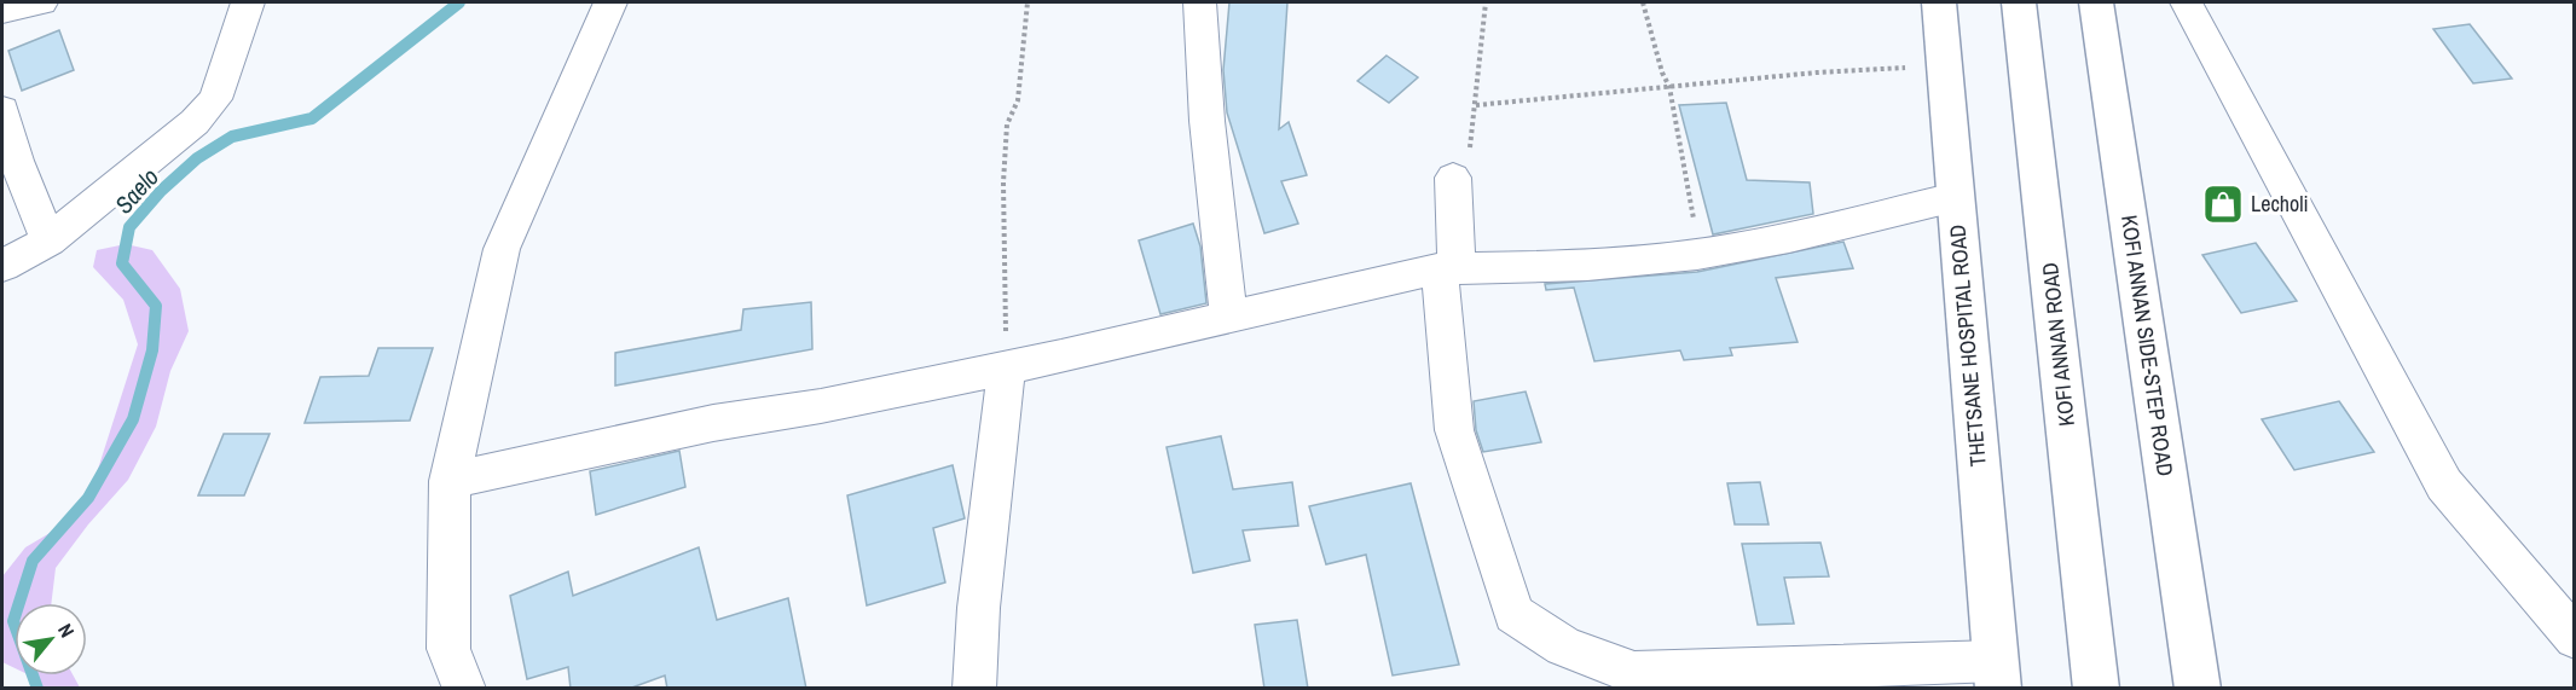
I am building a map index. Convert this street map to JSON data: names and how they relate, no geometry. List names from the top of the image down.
{
  "streets": {
    "main road": ["KOFI ANNAN ROAD", "THETSANE HOSPITAL ROAD", "KOFI ANNAN SIDE-STEP ROAD"]
  },
  "water": ["Saelo"],
  "places": {
    "shop": ["Lecholi"]
  },
  "north": "top right"
}
